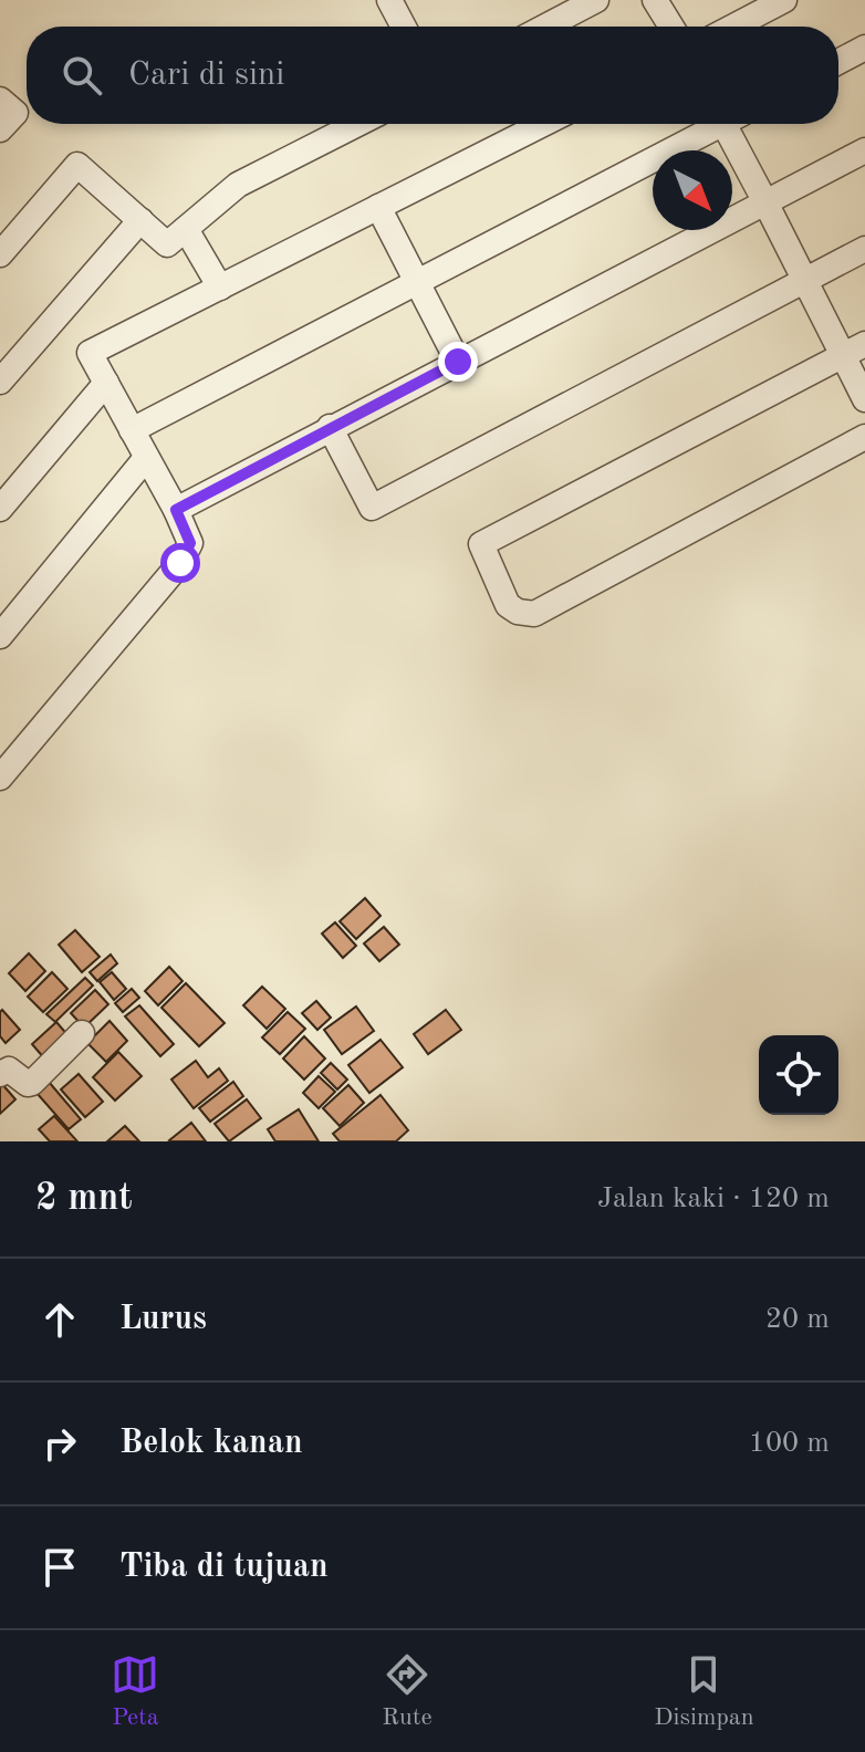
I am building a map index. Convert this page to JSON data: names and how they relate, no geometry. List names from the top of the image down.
{
  "north": "bottom right",
  "page": {
    "search": "Cari di sini",
    "heading": ["2 mnt", "Jalan kaki · 120 m"],
    "list": [
      ["Lurus", "20 m"],
      ["Belok kanan", "100 m"],
      "Tiba di tujuan"
    ],
    "nav": ["Peta", "Rute", "Disimpan"]
  }
}
